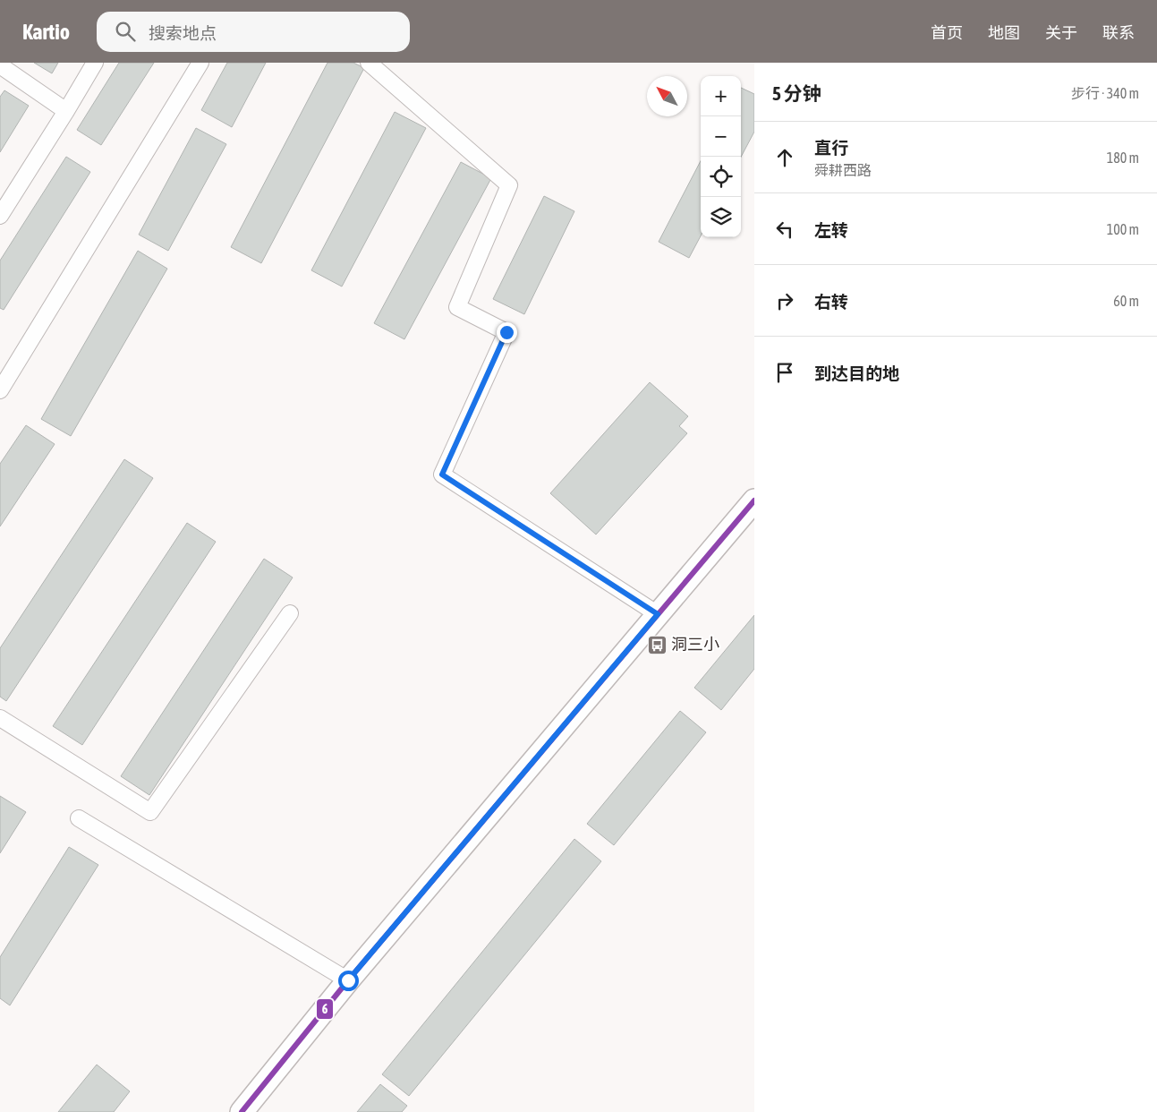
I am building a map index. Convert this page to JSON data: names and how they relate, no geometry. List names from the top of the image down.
{
  "places": {
    "bus stop": ["洞三小"]
  },
  "lines": ["transit line 6"],
  "north": "top left",
  "page": {
    "header": "Kartio",
    "search": "搜索地点",
    "nav": [
      "首页",
      "地图",
      "关于",
      "联系"
    ],
    "heading": ["5 分钟", "步行 · 340 m"],
    "map_buttons": ["+", "−"],
    "list": [
      ["直行", "舜耕西路", "180 m"],
      ["左转", "100 m"],
      ["右转", "60 m"],
      "到达目的地"
    ]
  }
}
